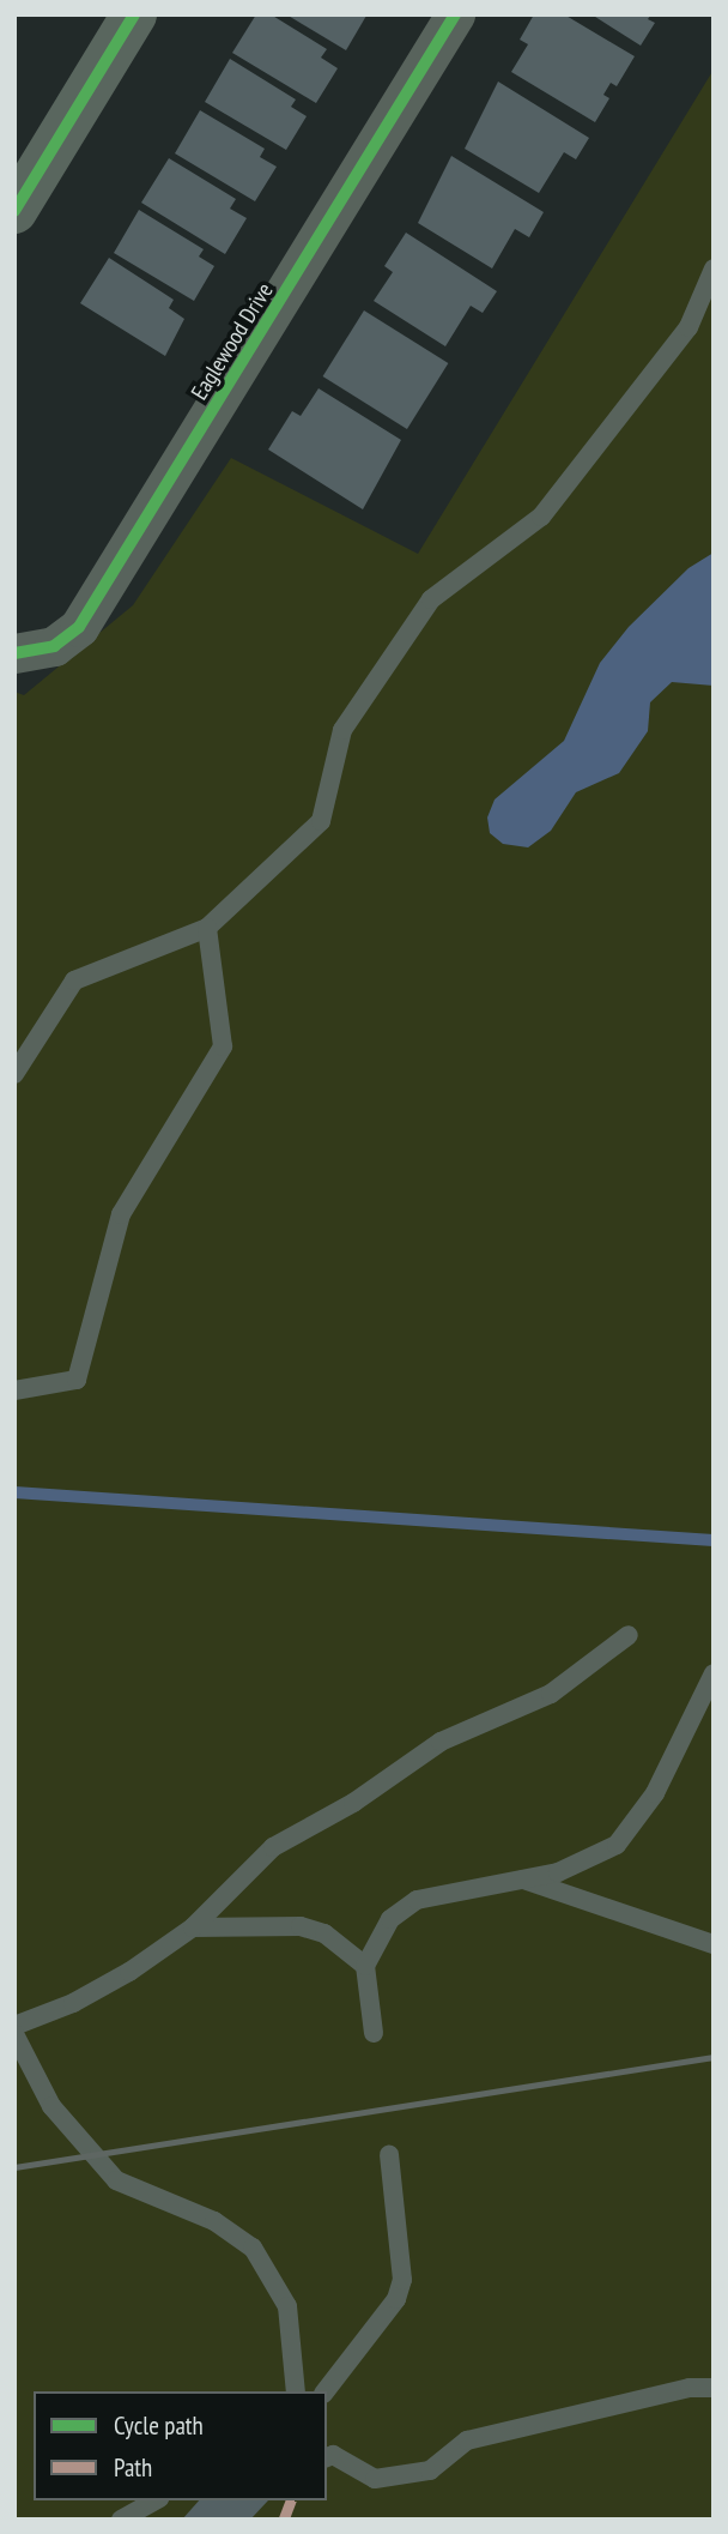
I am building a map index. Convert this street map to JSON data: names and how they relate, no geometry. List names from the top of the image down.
{
  "streets": {
    "street": ["Eaglewood Drive"]
  },
  "legend": ["Cycle path", "Path"]
}
